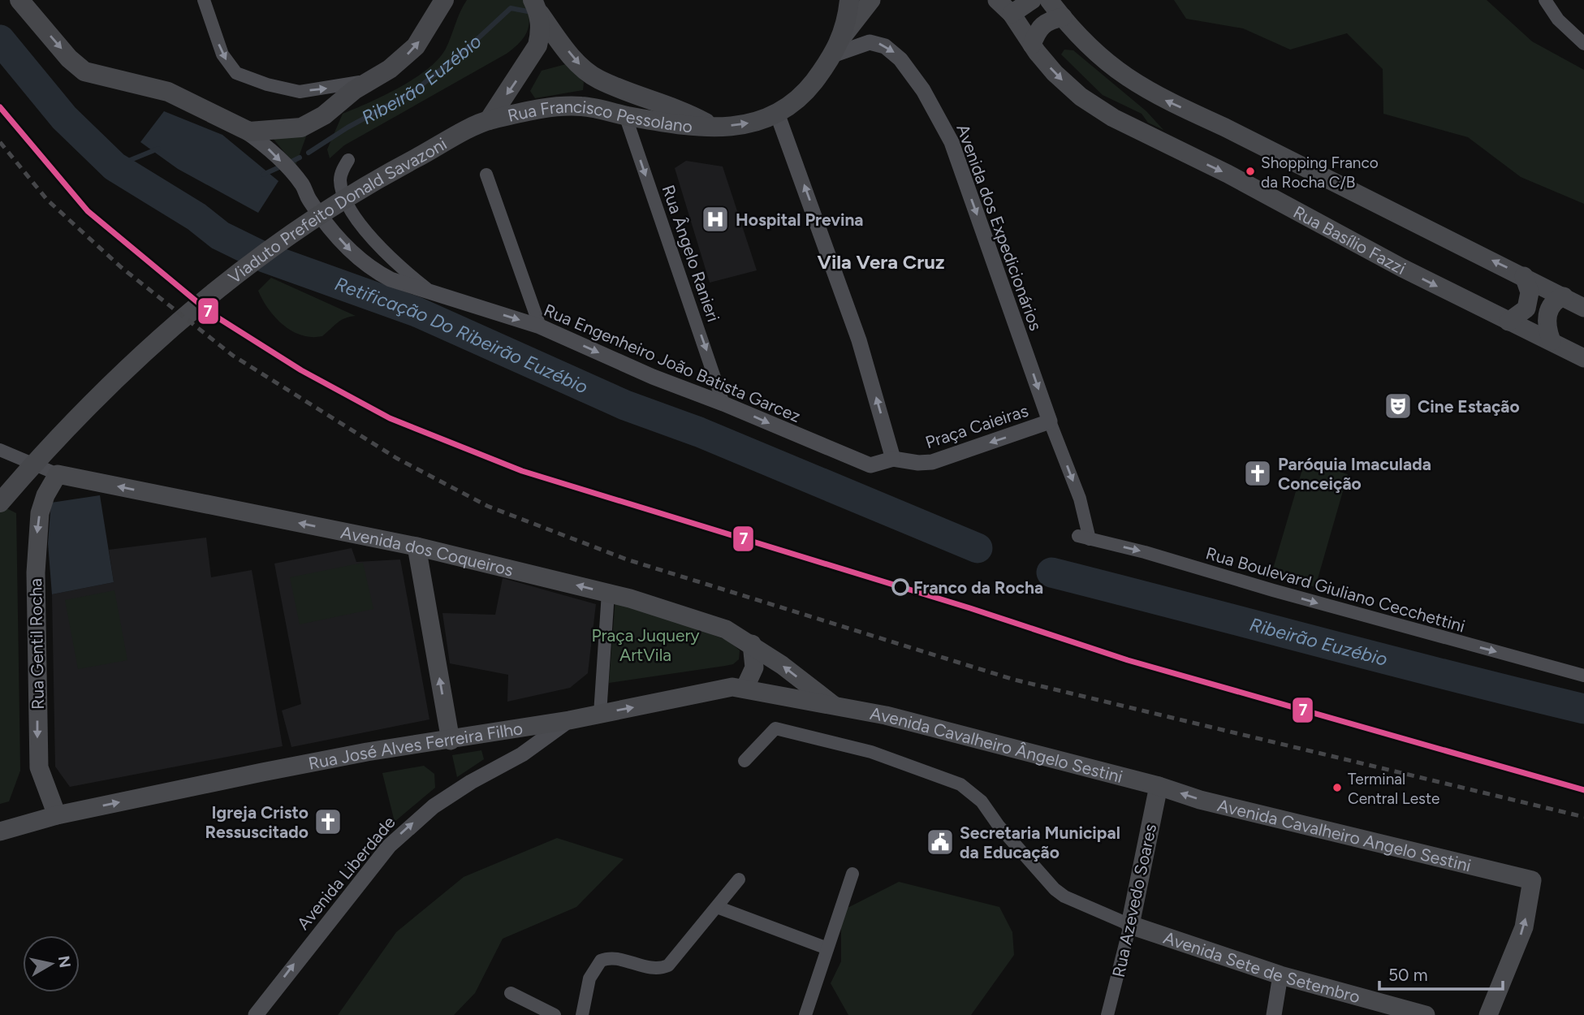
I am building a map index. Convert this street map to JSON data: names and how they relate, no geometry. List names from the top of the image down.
{
  "streets": {
    "main road": [
      "Rua Francisco Pessolano",
      "Viaduto Prefeito Donald Savazoni",
      "Rua Basílio Fazzi",
      "Avenida dos Coqueiros",
      "Rua Gentil Rocha",
      "Avenida Cavalheiro Ângelo Sestini",
      "Rua José Alves Ferreira Filho",
      "Avenida Cavalheiro Angelo Sestini",
      "Rua Azevedo Soares",
      "Avenida Sete de Setembro"
    ],
    "street": [
      "Avenida dos Expedicionários",
      "Rua Ângelo Ranieri",
      "Rua Engenheiro João Batista Garcez",
      "Praça Caieiras",
      "Rua Boulevard Giuliano Cecchettini",
      "Avenida Liberdade"
    ]
  },
  "crossings": [
    ["Rua Francisco Pessolano", "Viaduto Prefeito Donald Savazoni"],
    ["Rua Francisco Pessolano", "Avenida dos Expedicionários"],
    ["Rua Francisco Pessolano", "Rua Ângelo Ranieri"],
    ["Avenida dos Expedicionários", "Praça Caieiras"],
    ["Rua Ângelo Ranieri", "Rua Engenheiro João Batista Garcez"],
    ["Rua Engenheiro João Batista Garcez", "Praça Caieiras"],
    ["Praça Caieiras", "Rua Boulevard Giuliano Cecchettini"],
    ["Avenida dos Coqueiros", "Rua Gentil Rocha"],
    ["Avenida dos Coqueiros", "Avenida Cavalheiro Ângelo Sestini"],
    ["Avenida dos Coqueiros", "Rua José Alves Ferreira Filho"],
    ["Rua Gentil Rocha", "Rua José Alves Ferreira Filho"],
    ["Avenida Cavalheiro Ângelo Sestini", "Rua José Alves Ferreira Filho"],
    ["Avenida Cavalheiro Ângelo Sestini", "Avenida Cavalheiro Angelo Sestini"],
    ["Avenida Cavalheiro Ângelo Sestini", "Rua Azevedo Soares"],
    ["Rua José Alves Ferreira Filho", "Avenida Liberdade"],
    ["Avenida Cavalheiro Angelo Sestini", "Rua Azevedo Soares"],
    ["Rua Azevedo Soares", "Avenida Sete de Setembro"]
  ],
  "one_way": [
    "Avenida dos Expedicionários",
    "Rua Ângelo Ranieri",
    "Rua Engenheiro João Batista Garcez",
    "Avenida dos Coqueiros",
    "Rua Boulevard Giuliano Cecchettini",
    "Rua Gentil Rocha",
    "Rua José Alves Ferreira Filho",
    "Avenida Liberdade"
  ],
  "districts": ["Vila Vera Cruz"],
  "water": ["Ribeirão Euzébio", "Retificação Do Ribeirão Euzébio"],
  "parks": ["Praça Juquery ArtVila"],
  "places": {
    "other": ["Shopping Franco da Rocha C/B", "Franco da Rocha", "Terminal Central Leste"],
    "hospital": ["Hospital Previna"],
    "theatre": ["Cine Estação"],
    "church": ["Paróquia Imaculada Conceição", "Igreja Cristo Ressuscitado"],
    "public building": ["Secretaria Municipal da Educação"]
  },
  "lines": ["transit line 7"],
  "scale_bar": "50 m",
  "north": "right"
}
